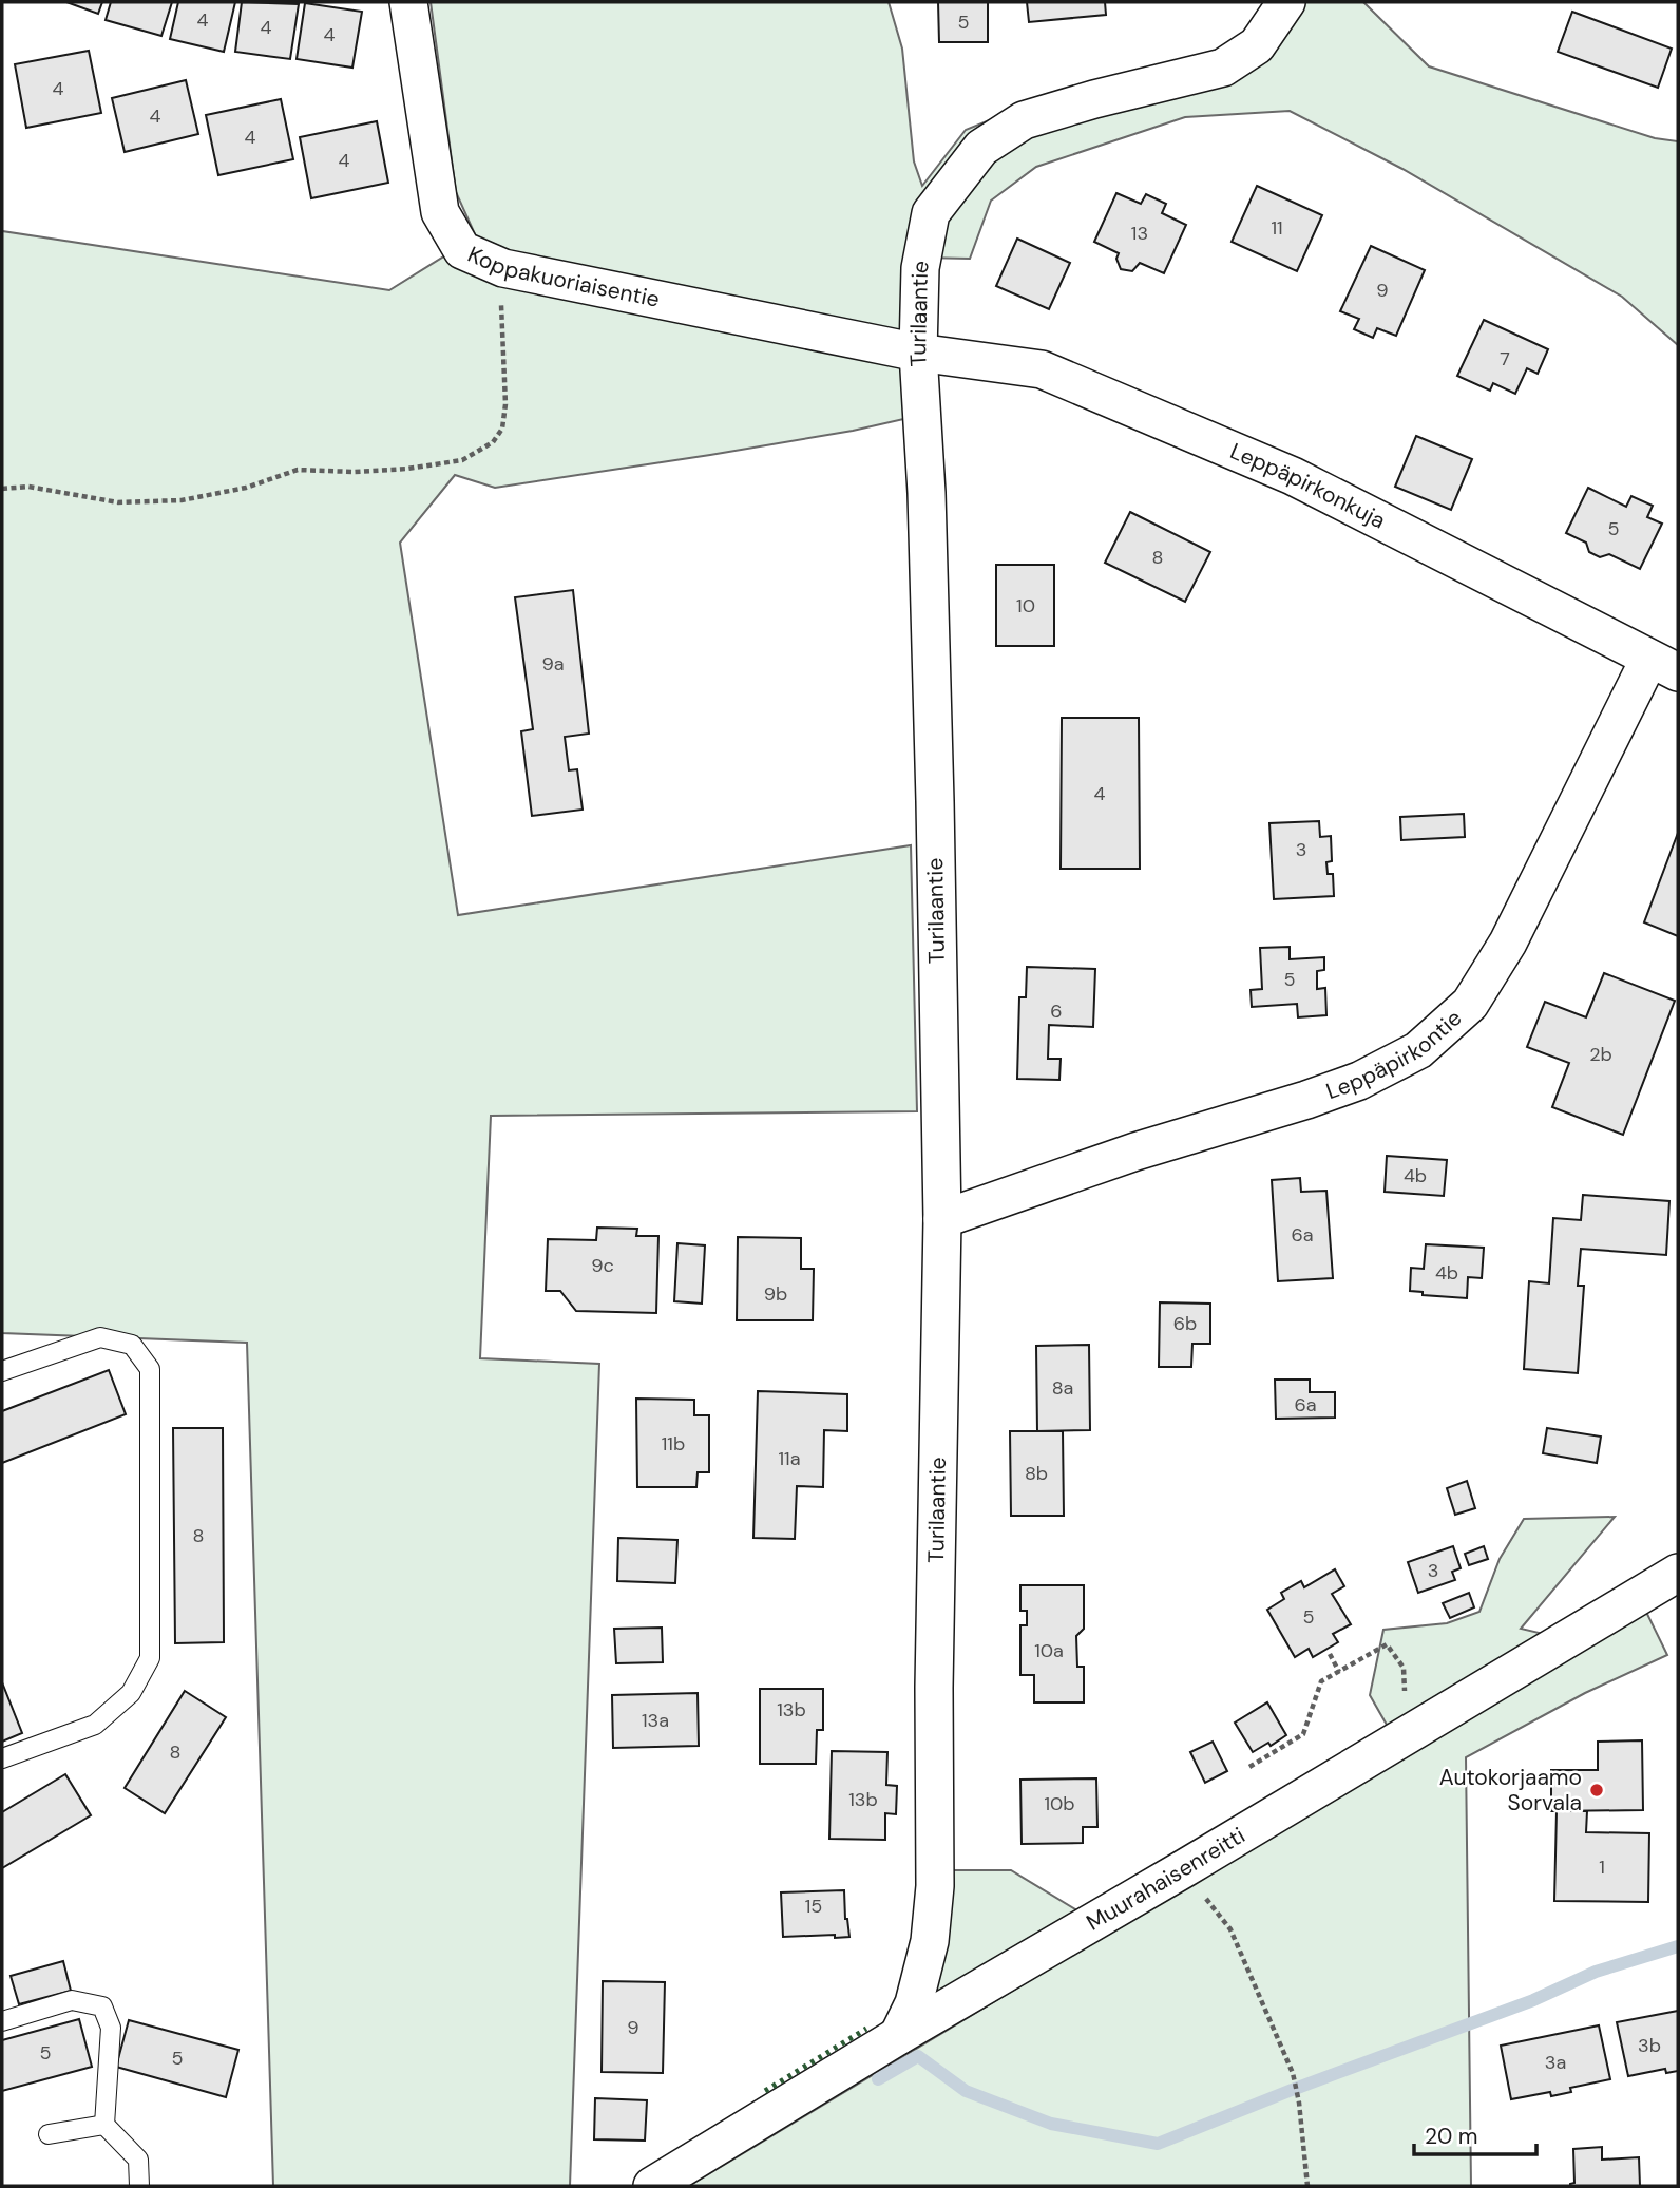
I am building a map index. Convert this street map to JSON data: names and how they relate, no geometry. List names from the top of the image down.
{
  "streets": {
    "street": [
      "Koppakuoriaisentie",
      "Turilaantie",
      "Leppäpirkonkuja",
      "Leppäpirkontie",
      "Muurahaisenreitti"
    ]
  },
  "crossings": [
    ["Koppakuoriaisentie", "Turilaantie"],
    ["Koppakuoriaisentie", "Leppäpirkonkuja"],
    ["Turilaantie", "Leppäpirkonkuja"],
    ["Turilaantie", "Leppäpirkontie"],
    ["Turilaantie", "Muurahaisenreitti"],
    ["Leppäpirkonkuja", "Leppäpirkontie"]
  ],
  "places": ["Autokorjaamo Sorvala"],
  "house_numbers": [
    "4",
    "5",
    "4",
    "4",
    "4",
    "4",
    "4",
    "4",
    "11",
    "13",
    "9",
    "7",
    "5",
    "8",
    "10",
    "9a",
    "4",
    "3",
    "5",
    "6",
    "2b",
    "4b",
    "6a",
    "9c",
    "4b",
    "9b",
    "6b",
    "8a",
    "6a",
    "11b",
    "11a",
    "8b",
    "8",
    "3",
    "5",
    "10a",
    "13b",
    "13a",
    "8",
    "13b",
    "10b",
    "1",
    "15",
    "9",
    "3b",
    "5",
    "5",
    "3a"
  ],
  "scale_bar": "20 m"
}
